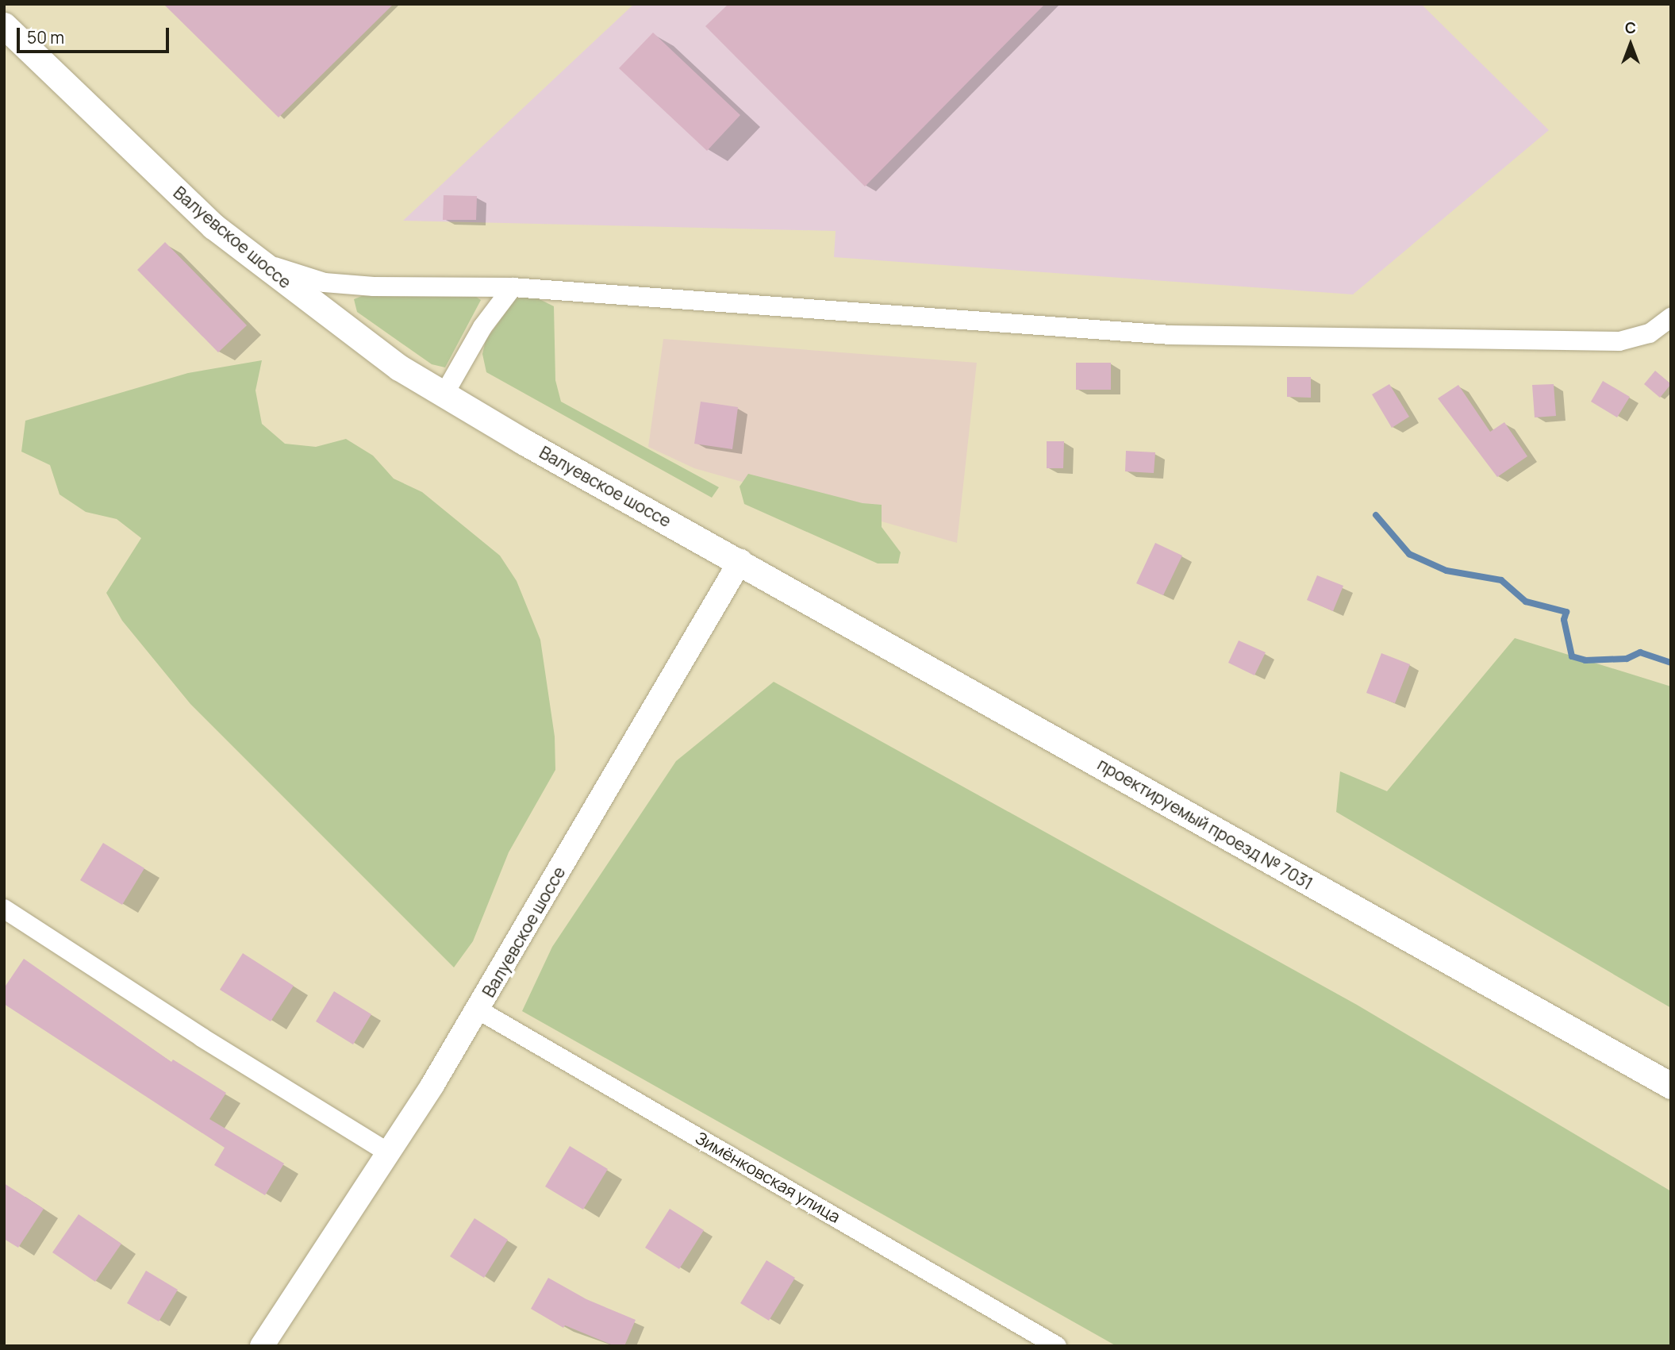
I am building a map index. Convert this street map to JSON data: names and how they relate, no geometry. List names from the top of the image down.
{
  "streets": {
    "main road": ["Валуевское шоссе", "проектируемый проезд № 7031"],
    "street": ["Зимёнковская улица"]
  },
  "crossings": [
    ["Валуевское шоссе", "проектируемый проезд № 7031"],
    ["Валуевское шоссе", "Зимёнковская улица"]
  ],
  "scale_bar": "50 m",
  "north": "top"
}
